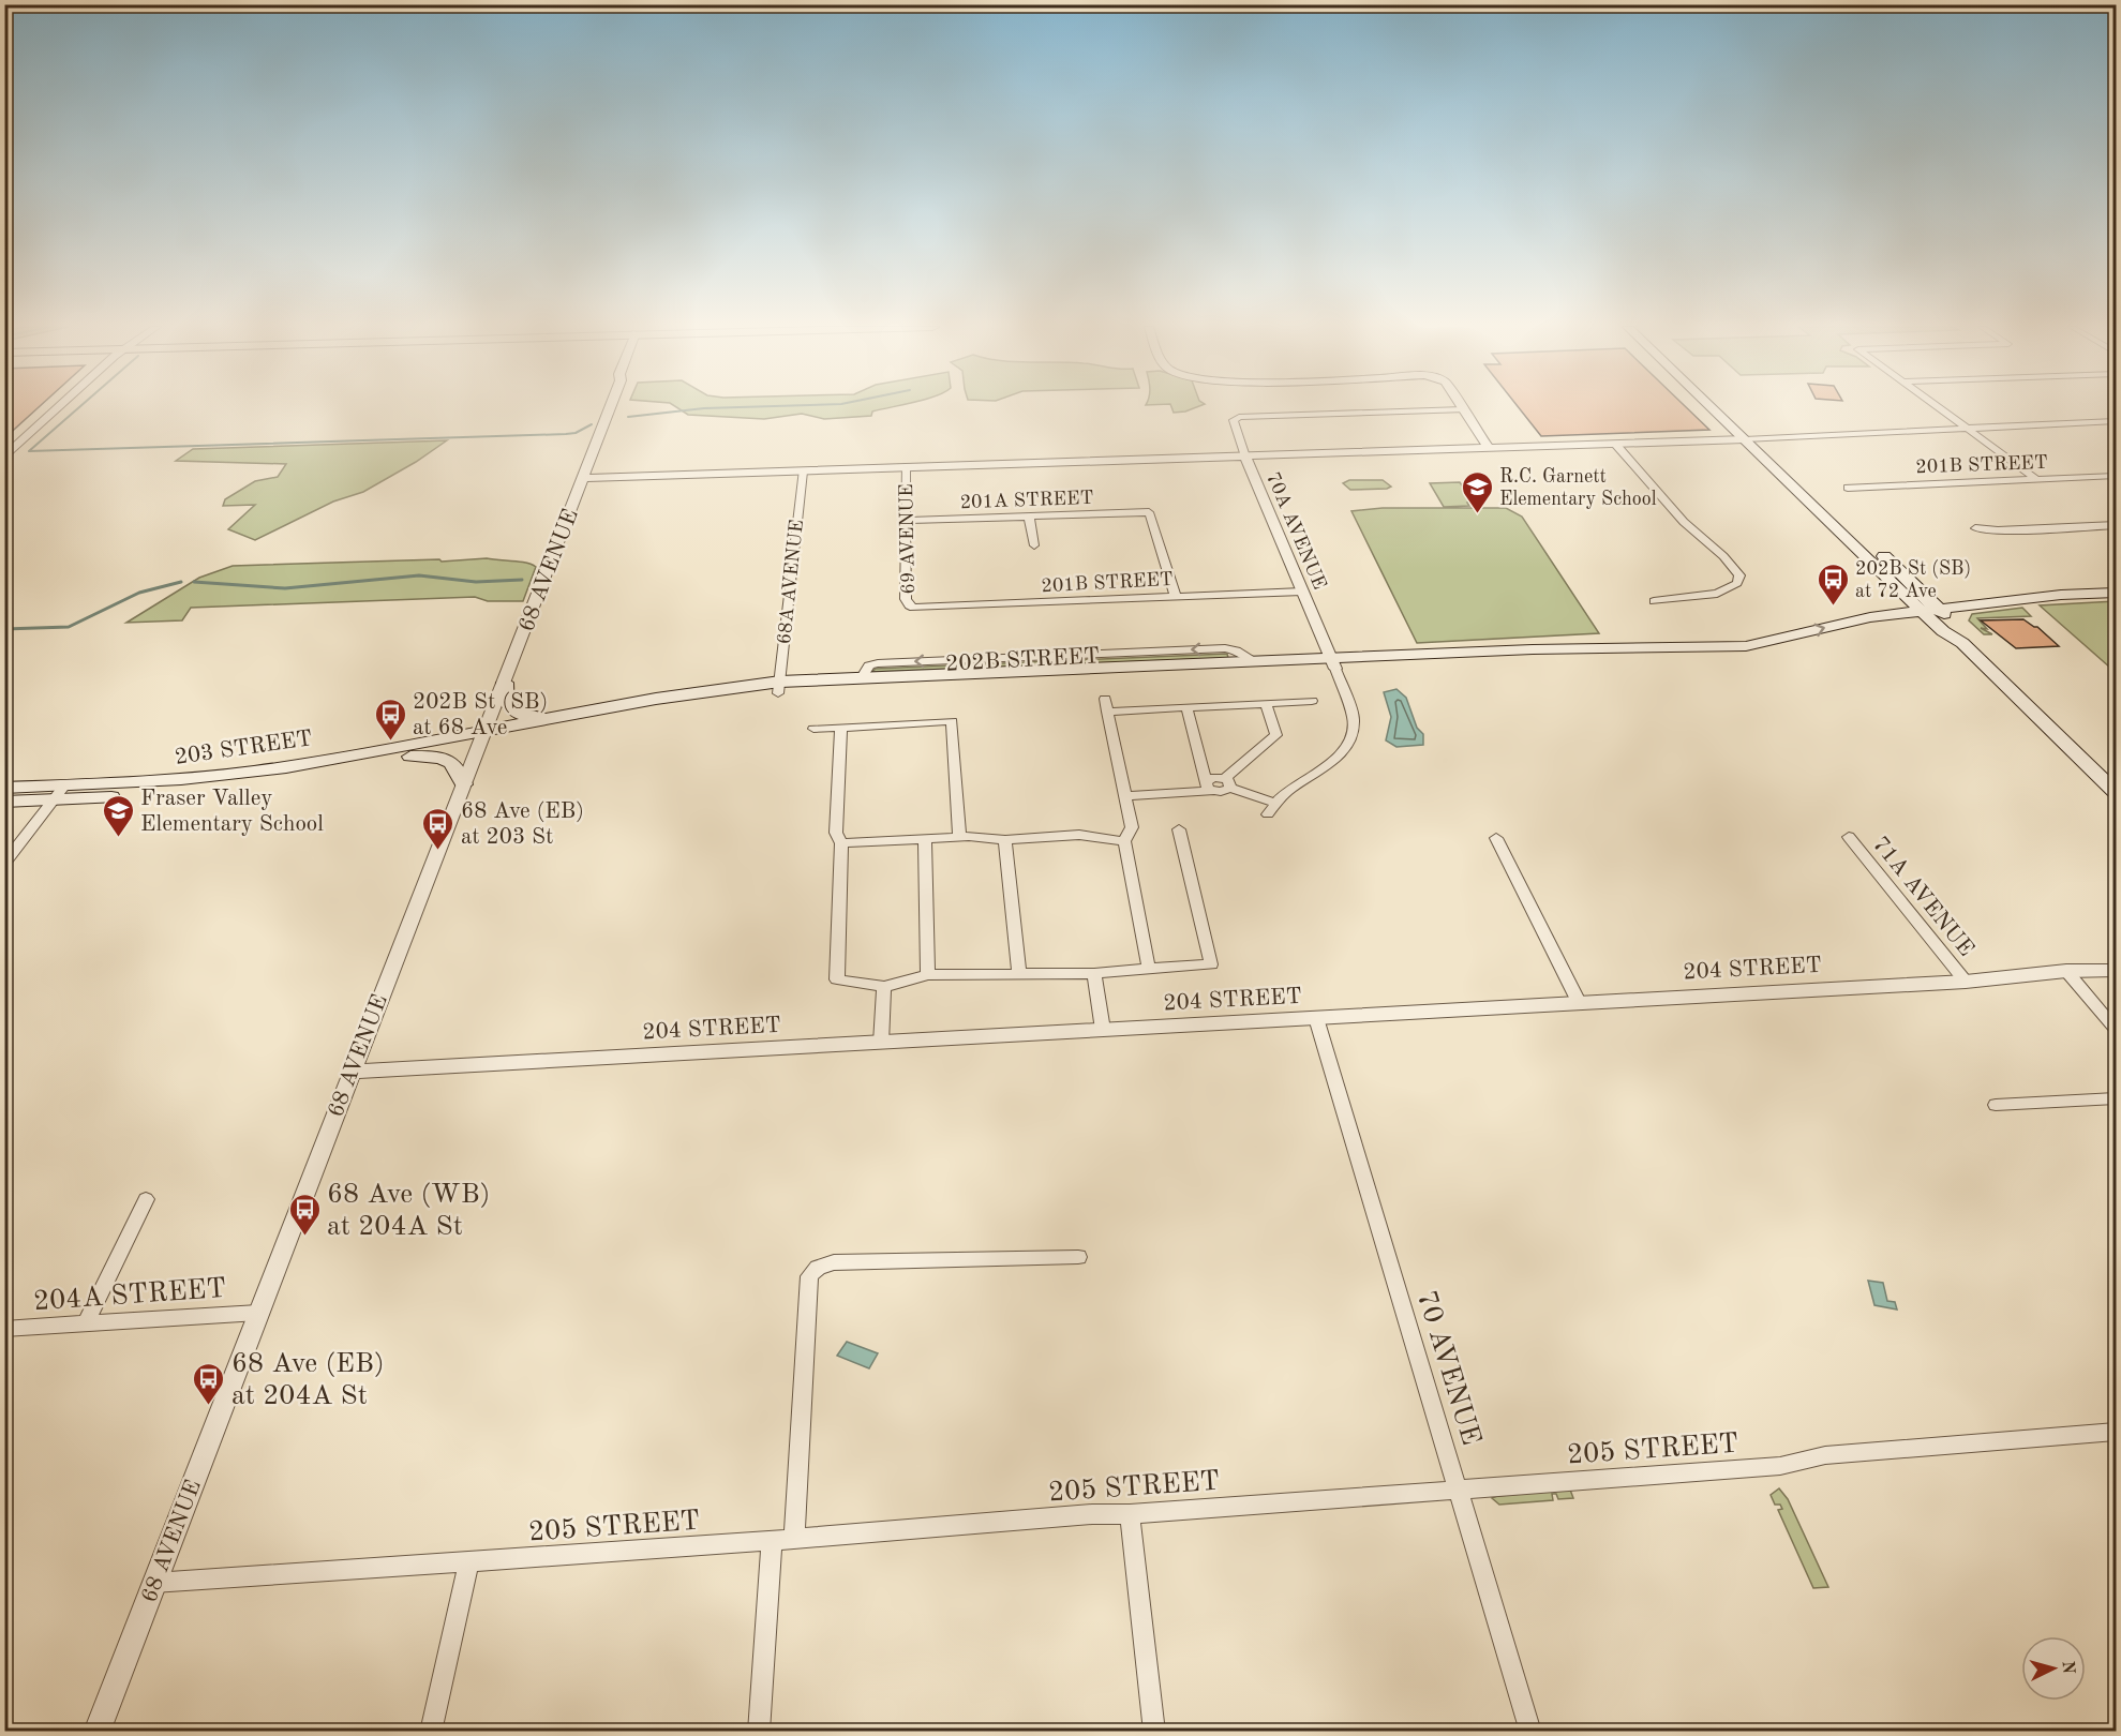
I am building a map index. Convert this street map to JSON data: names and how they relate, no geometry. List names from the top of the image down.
{
  "streets": {
    "main road": ["202B STREET", "203 STREET"],
    "street": [
      "201B STREET",
      "201A STREET",
      "70A AVENUE",
      "69 AVENUE",
      "68 AVENUE",
      "68A AVENUE",
      "71A AVENUE",
      "204 STREET",
      "204A STREET",
      "70 AVENUE",
      "205 STREET"
    ]
  },
  "crossings": [
    ["201B STREET", "201A STREET"],
    ["201B STREET", "70A AVENUE"],
    ["201B STREET", "69 AVENUE"],
    ["201A STREET", "69 AVENUE"],
    ["70A AVENUE", "202B STREET"],
    ["68 AVENUE", "202B STREET"],
    ["68 AVENUE", "203 STREET"],
    ["68 AVENUE", "204 STREET"],
    ["68 AVENUE", "204A STREET"],
    ["68 AVENUE", "205 STREET"],
    ["68A AVENUE", "202B STREET"],
    ["202B STREET", "203 STREET"],
    ["71A AVENUE", "204 STREET"],
    ["204 STREET", "70 AVENUE"],
    ["70 AVENUE", "205 STREET"]
  ],
  "places": {
    "school or university": ["R.C. Garnett Elementary School", "Fraser Valley Elementary School"],
    "bus stop": [
      "202B St (SB) at 72 Ave",
      "202B St (SB) at 68 Ave",
      "68 Ave (EB) at 203 St",
      "68 Ave (WB) at 204A St",
      "68 Ave (EB) at 204A St"
    ]
  },
  "north": "right"
}
